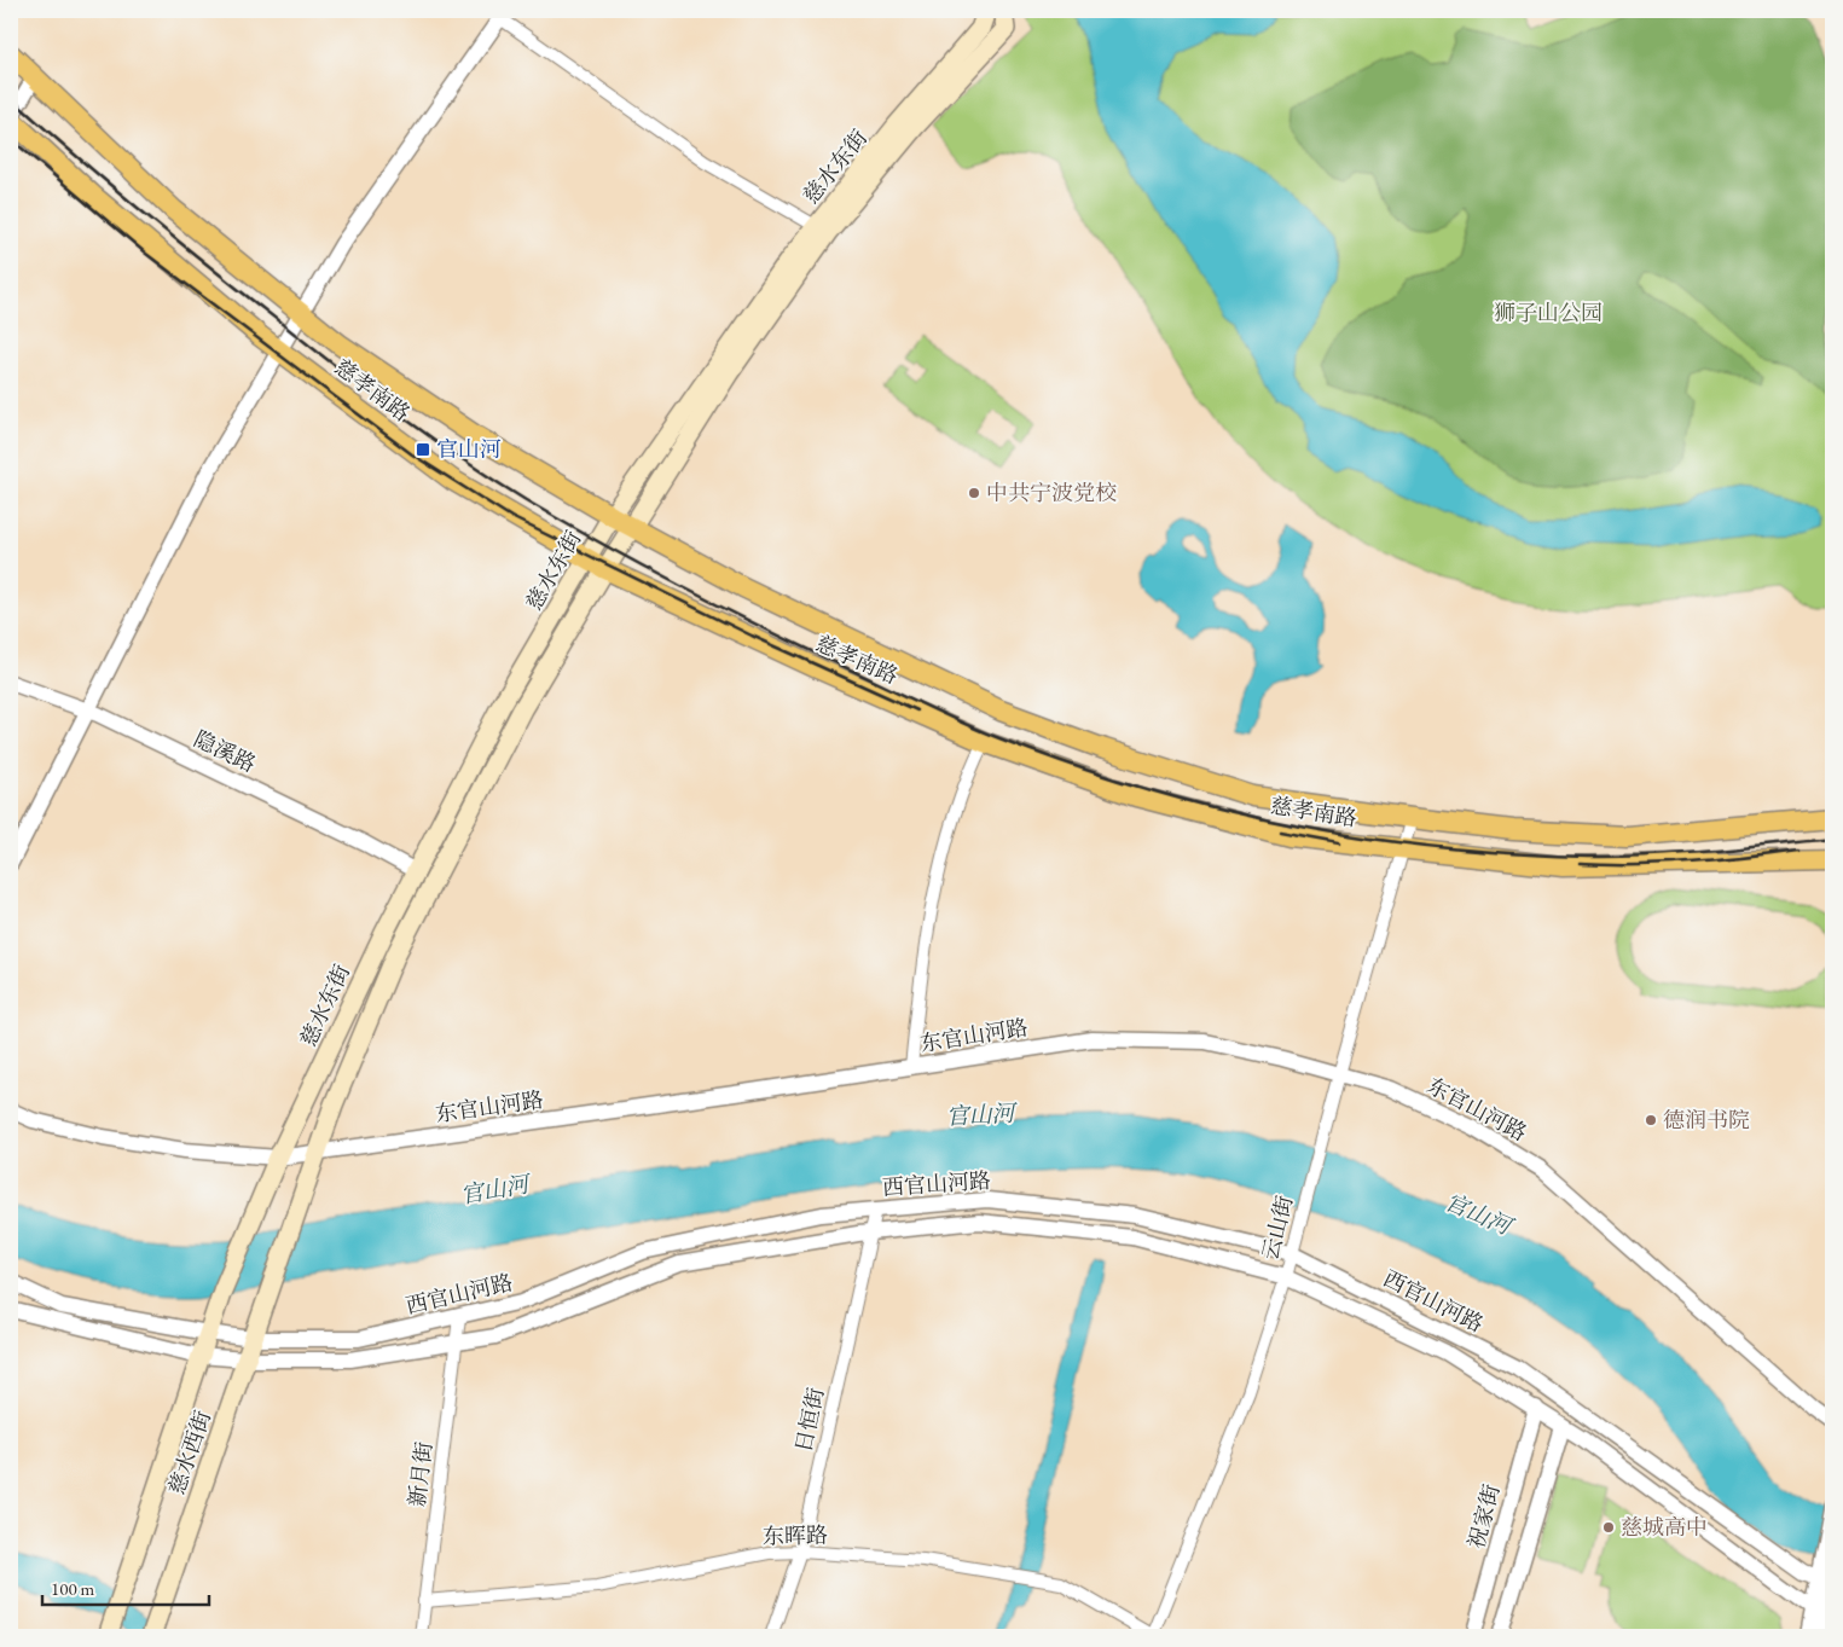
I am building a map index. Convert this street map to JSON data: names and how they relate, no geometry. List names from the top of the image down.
{
  "streets": {
    "main road": ["慈水东街", "慈孝南路", "慈水西街"],
    "street": [
      "隐溪路",
      "东官山河路",
      "西官山河路",
      "云山街",
      "日恒街",
      "新月街",
      "祝家街",
      "东晖路"
    ]
  },
  "crossings": [
    ["慈水东街", "慈孝南路"],
    ["慈水东街", "隐溪路"],
    ["慈水东街", "东官山河路"],
    ["慈水东街", "慈水西街"],
    ["慈孝南路", "云山街"],
    ["东官山河路", "云山街"],
    ["西官山河路", "云山街"],
    ["西官山河路", "日恒街"],
    ["西官山河路", "慈水西街"],
    ["西官山河路", "新月街"],
    ["西官山河路", "祝家街"],
    ["云山街", "东晖路"],
    ["日恒街", "东晖路"],
    ["新月街", "东晖路"]
  ],
  "water": ["官山河"],
  "parks": ["狮子山公园"],
  "places": {
    "transit": ["官山河"],
    "other": ["中共宁波党校", "德润书院", "慈城高中"]
  },
  "scale_bar": "100 m"
}
